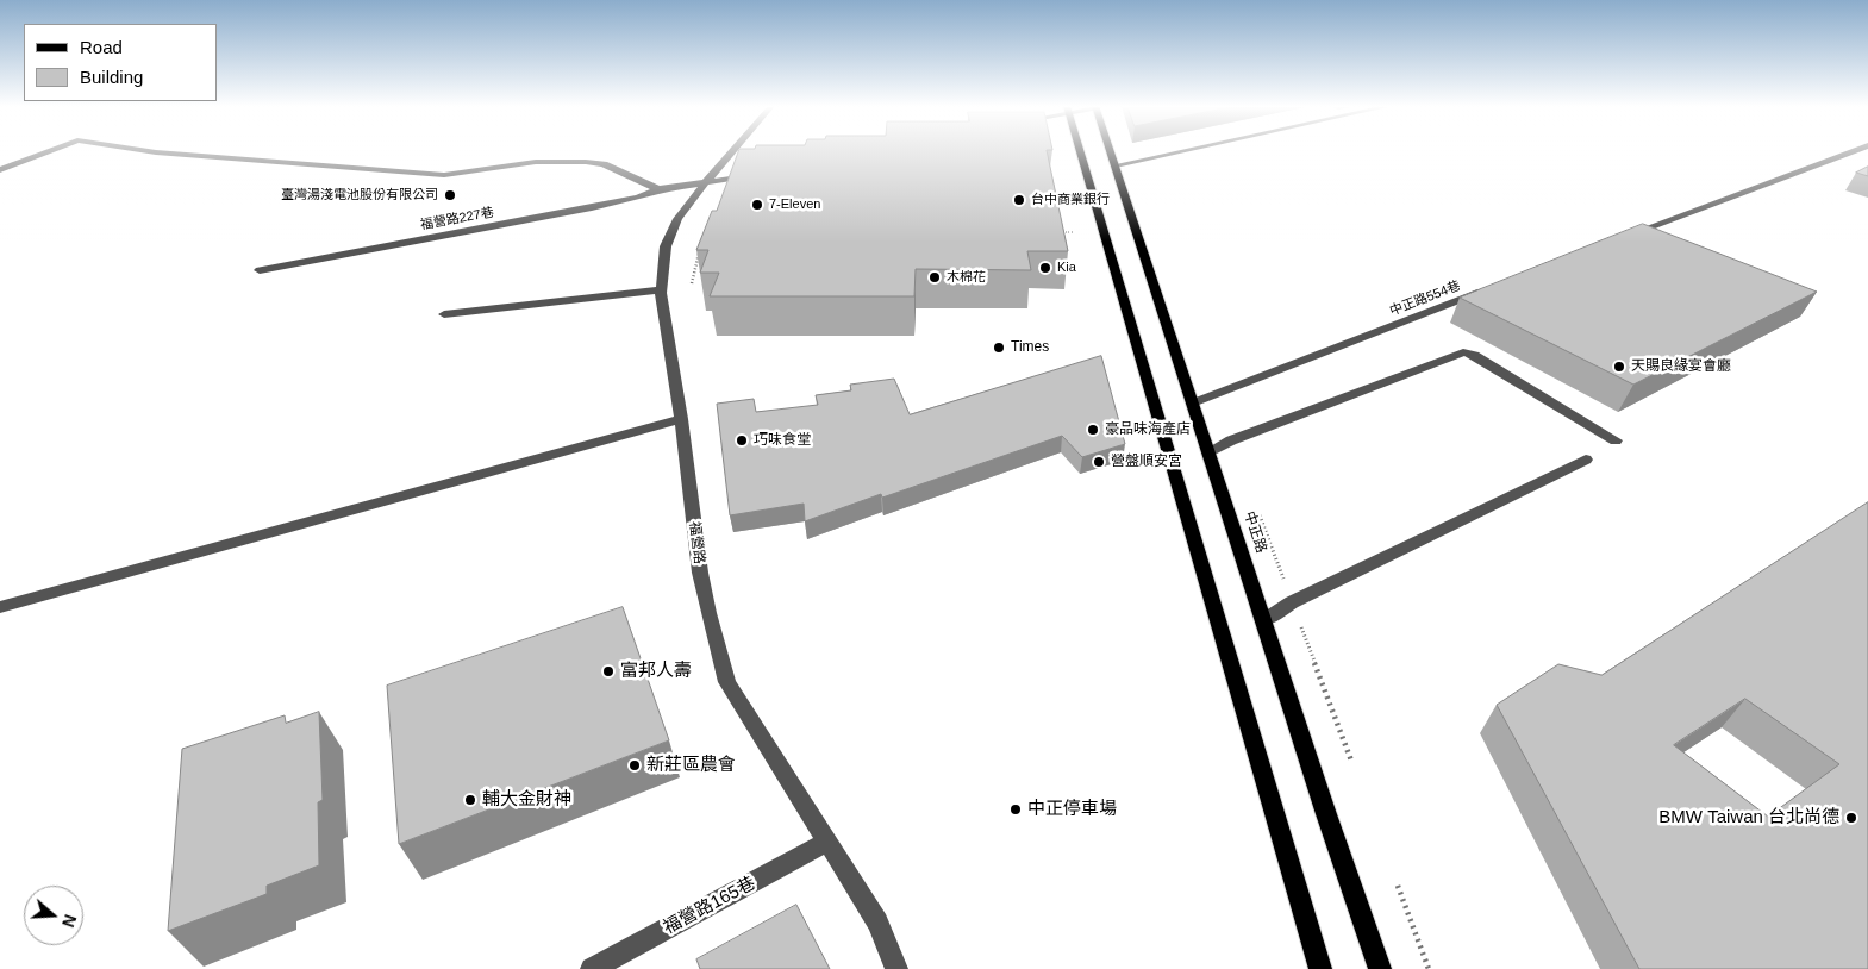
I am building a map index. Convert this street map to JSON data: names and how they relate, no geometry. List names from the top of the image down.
{
  "streets": {
    "main road": ["中正路"],
    "street": [
      "福營路227巷",
      "中正路554巷",
      "福營路",
      "福營路165巷"
    ]
  },
  "crossings": [
    ["福營路227巷", "福營路"],
    ["中正路554巷", "中正路"],
    ["福營路", "福營路165巷"]
  ],
  "places": [
    "臺灣湯淺電池股份有限公司",
    "台中商業銀行",
    "7-Eleven",
    "Kia",
    "木棉花",
    "Times",
    "天賜良緣宴會廳",
    "豪品味海產店",
    "巧味食堂",
    "營盤順安宮",
    "富邦人壽",
    "新莊區農會",
    "輔大金財神",
    "中正停車場",
    "BMW Taiwan 台北尚德"
  ],
  "legend": ["Road", "Building"],
  "north": "right"
}
